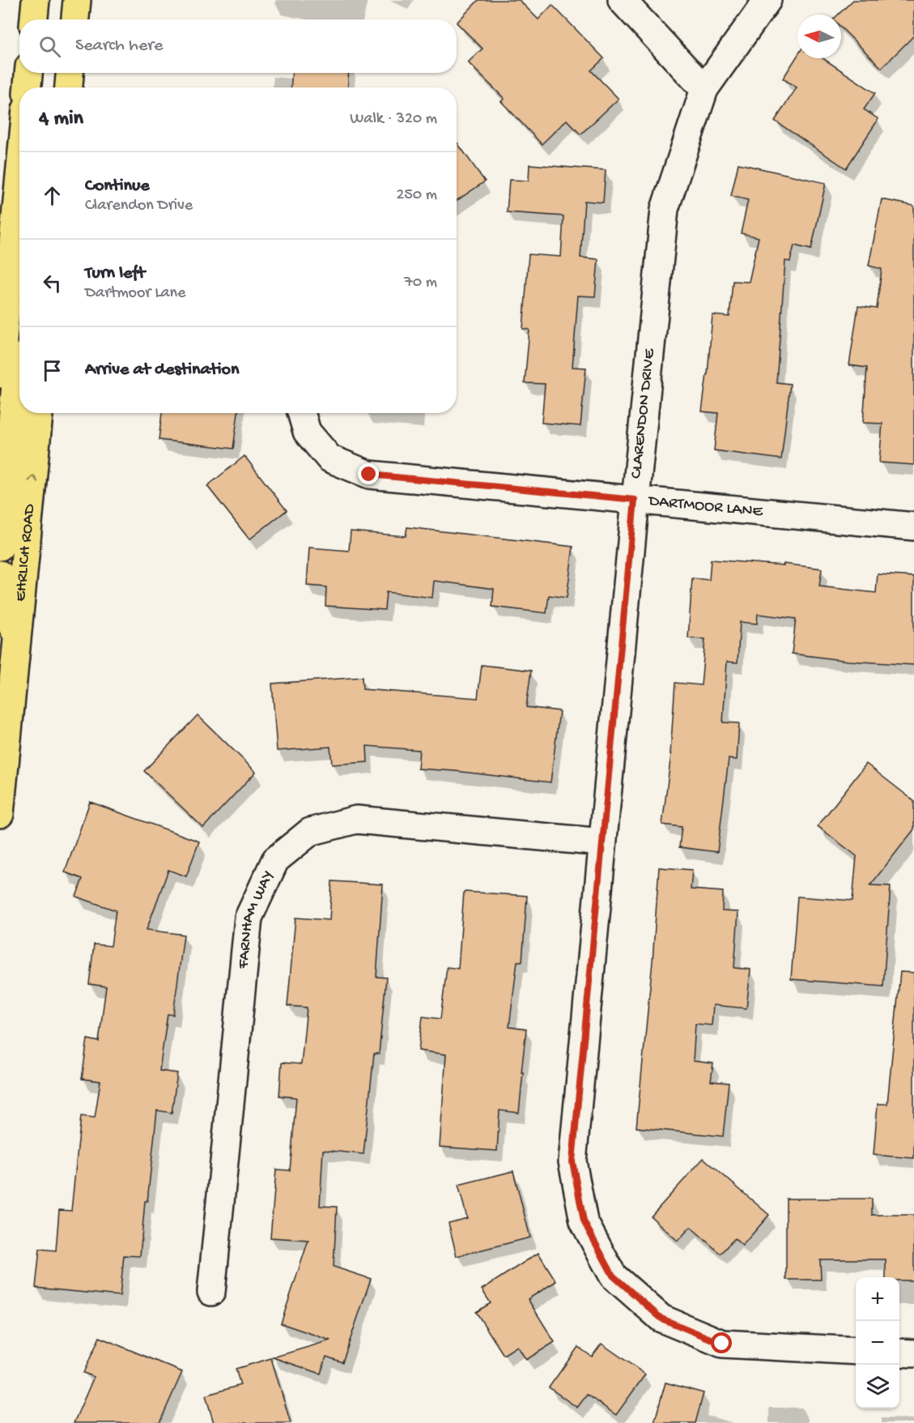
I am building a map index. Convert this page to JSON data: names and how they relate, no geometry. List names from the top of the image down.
{
  "streets": {
    "main road": ["EHRLICH ROAD"],
    "street": ["CLARENDON DRIVE", "DARTMOOR LANE", "FARNHAM WAY"]
  },
  "crossings": [
    ["CLARENDON DRIVE", "DARTMOOR LANE"],
    ["CLARENDON DRIVE", "FARNHAM WAY"]
  ],
  "north": "left",
  "page": {
    "search": "Search here",
    "heading": ["4 min", "Walk · 320 m"],
    "list": [
      ["Continue", "Clarendon Drive", "250 m"],
      ["Turn left", "Dartmoor Lane", "70 m"],
      "Arrive at destination"
    ],
    "map_buttons": ["+", "−"]
  }
}
